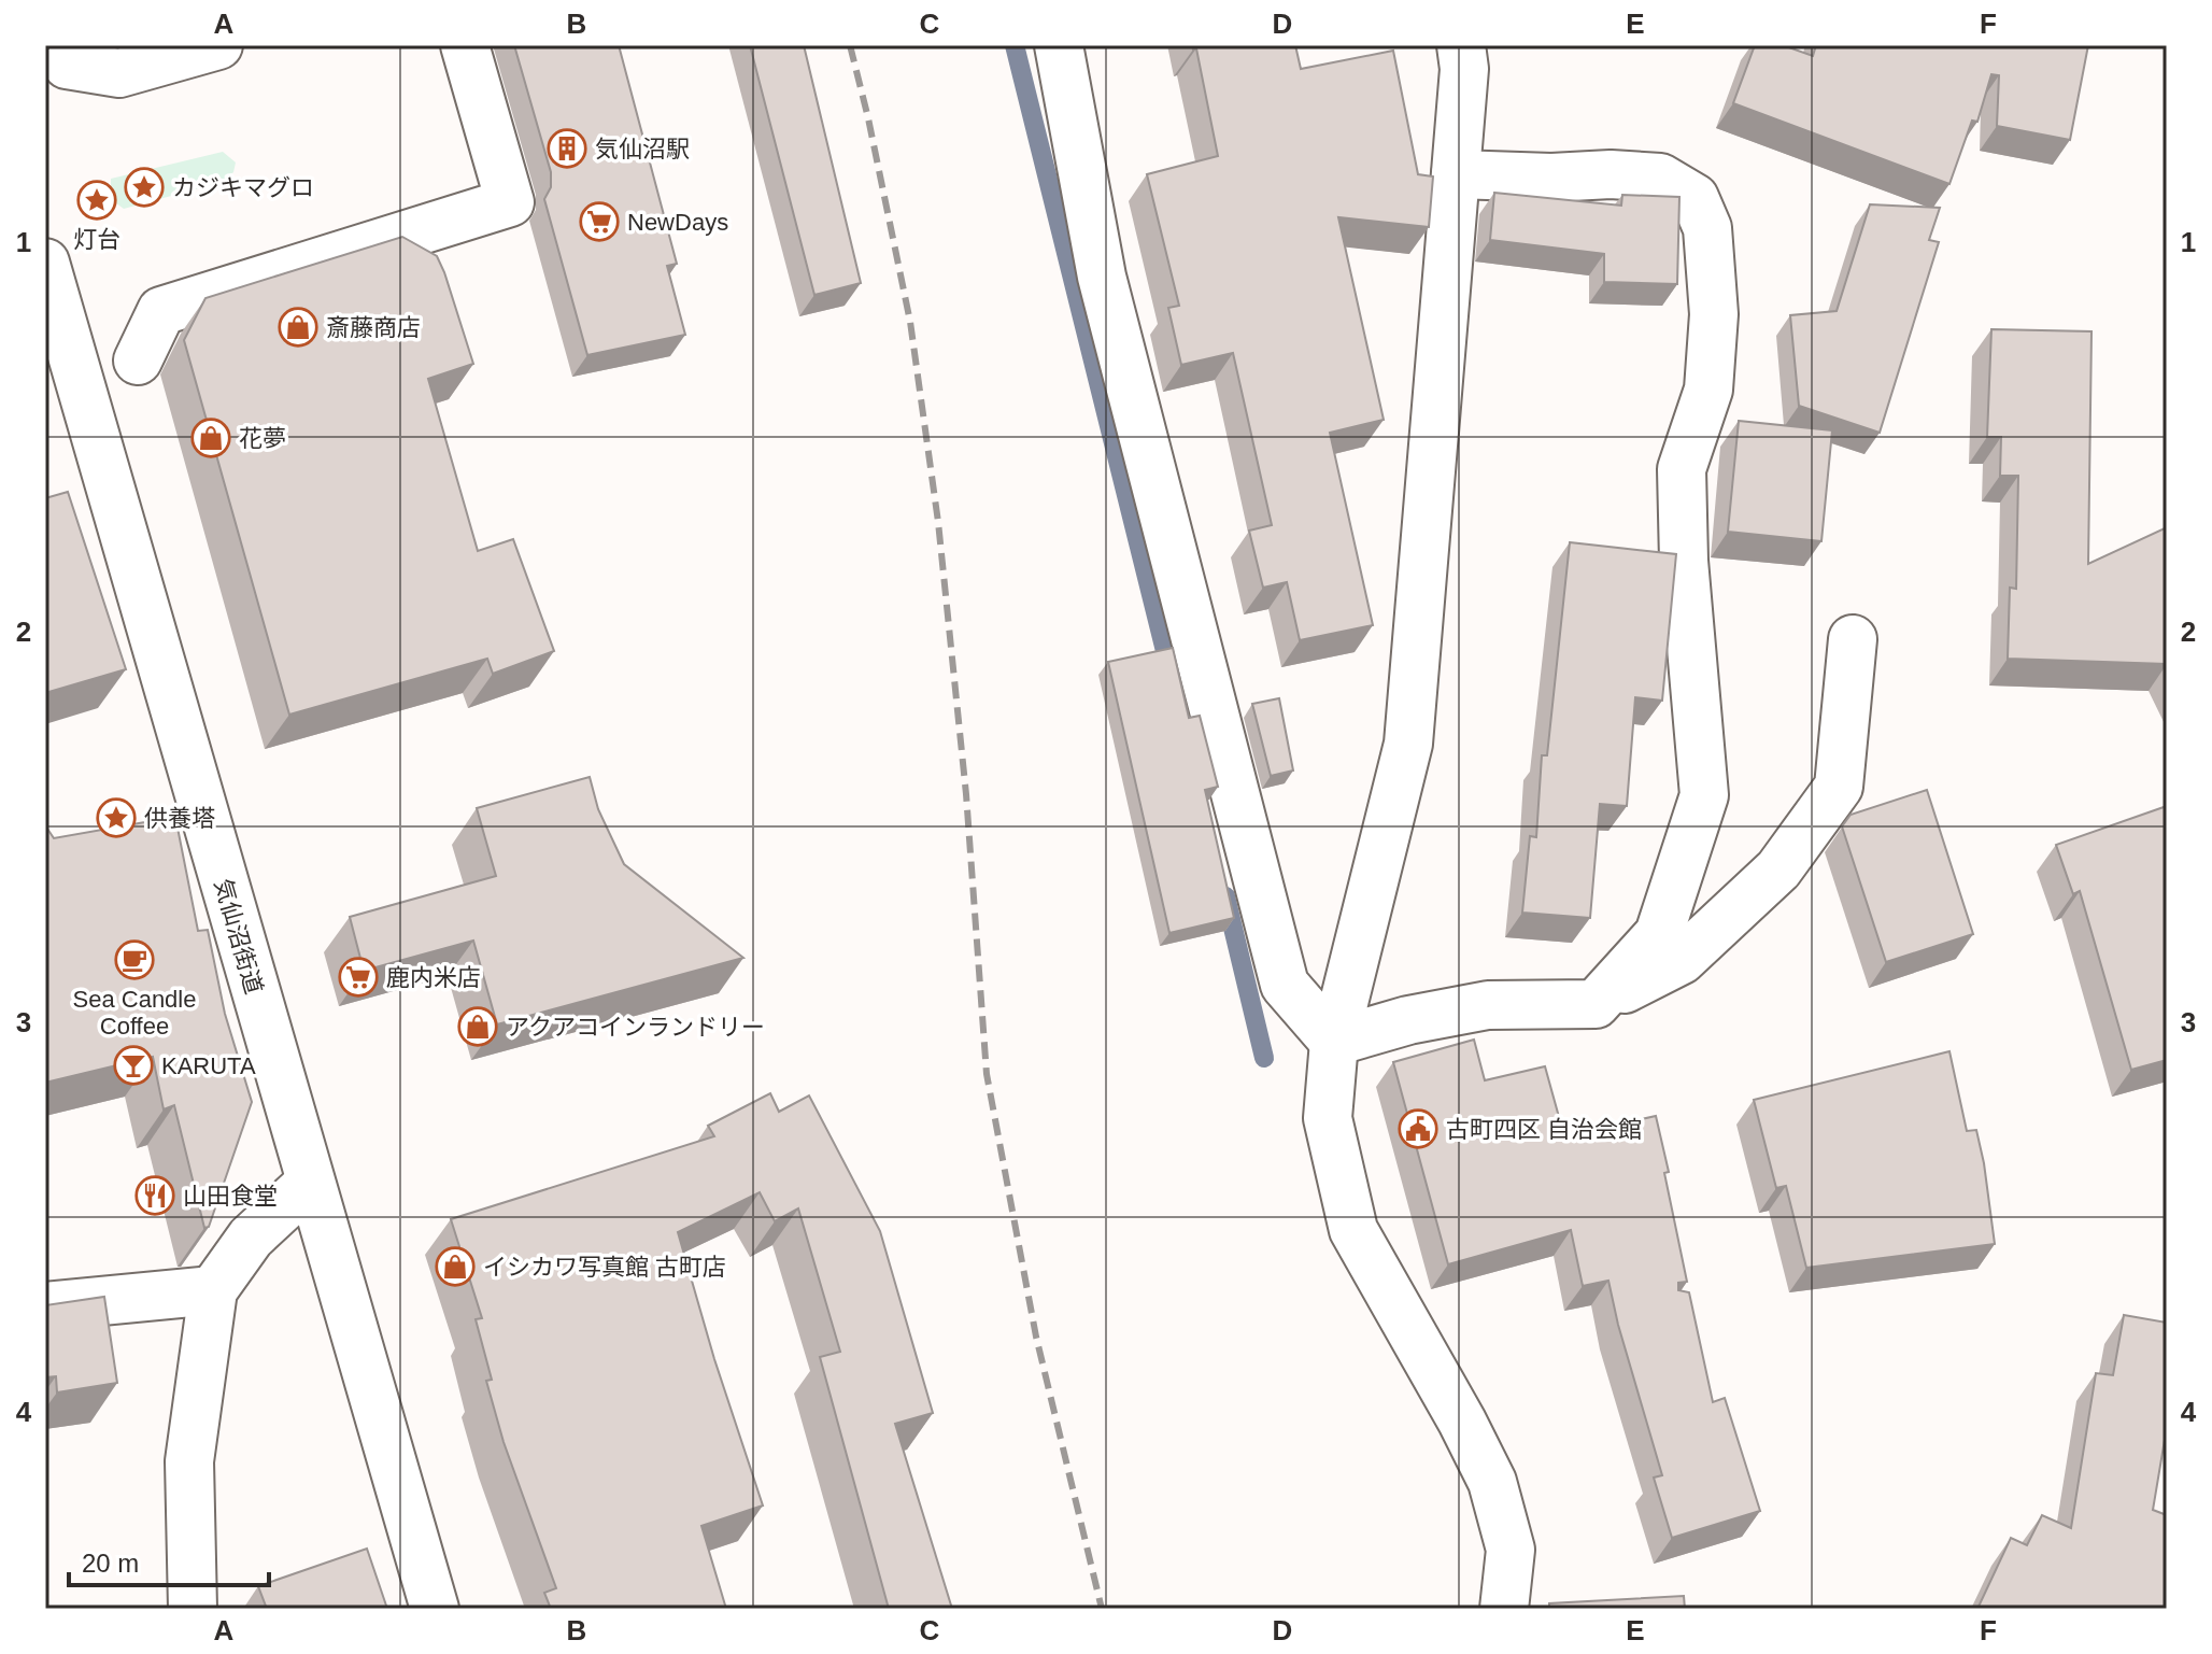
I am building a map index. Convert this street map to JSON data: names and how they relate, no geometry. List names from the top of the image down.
{
  "streets": {
    "street": ["気仙沼街道"]
  },
  "places": {
    "building": ["気仙沼駅"],
    "place": ["カジキマグロ", "灯台", "供養塔"],
    "supermarket": ["NewDays", "鹿内米店"],
    "shop": [
      "斎藤商店",
      "花夢",
      "アクアコインランドリー",
      "イシカワ写真館 古町店"
    ],
    "cafe": ["Sea Candle Coffee"],
    "bar": ["KARUTA"],
    "public building": ["古町四区 自治会館"],
    "restaurant": ["山田食堂"]
  },
  "scale_bar": "20 m",
  "grid": {
    "columns": [
      "A",
      "B",
      "C",
      "D",
      "E",
      "F"
    ],
    "rows": [
      "1",
      "2",
      "3",
      "4"
    ]
  }
}
